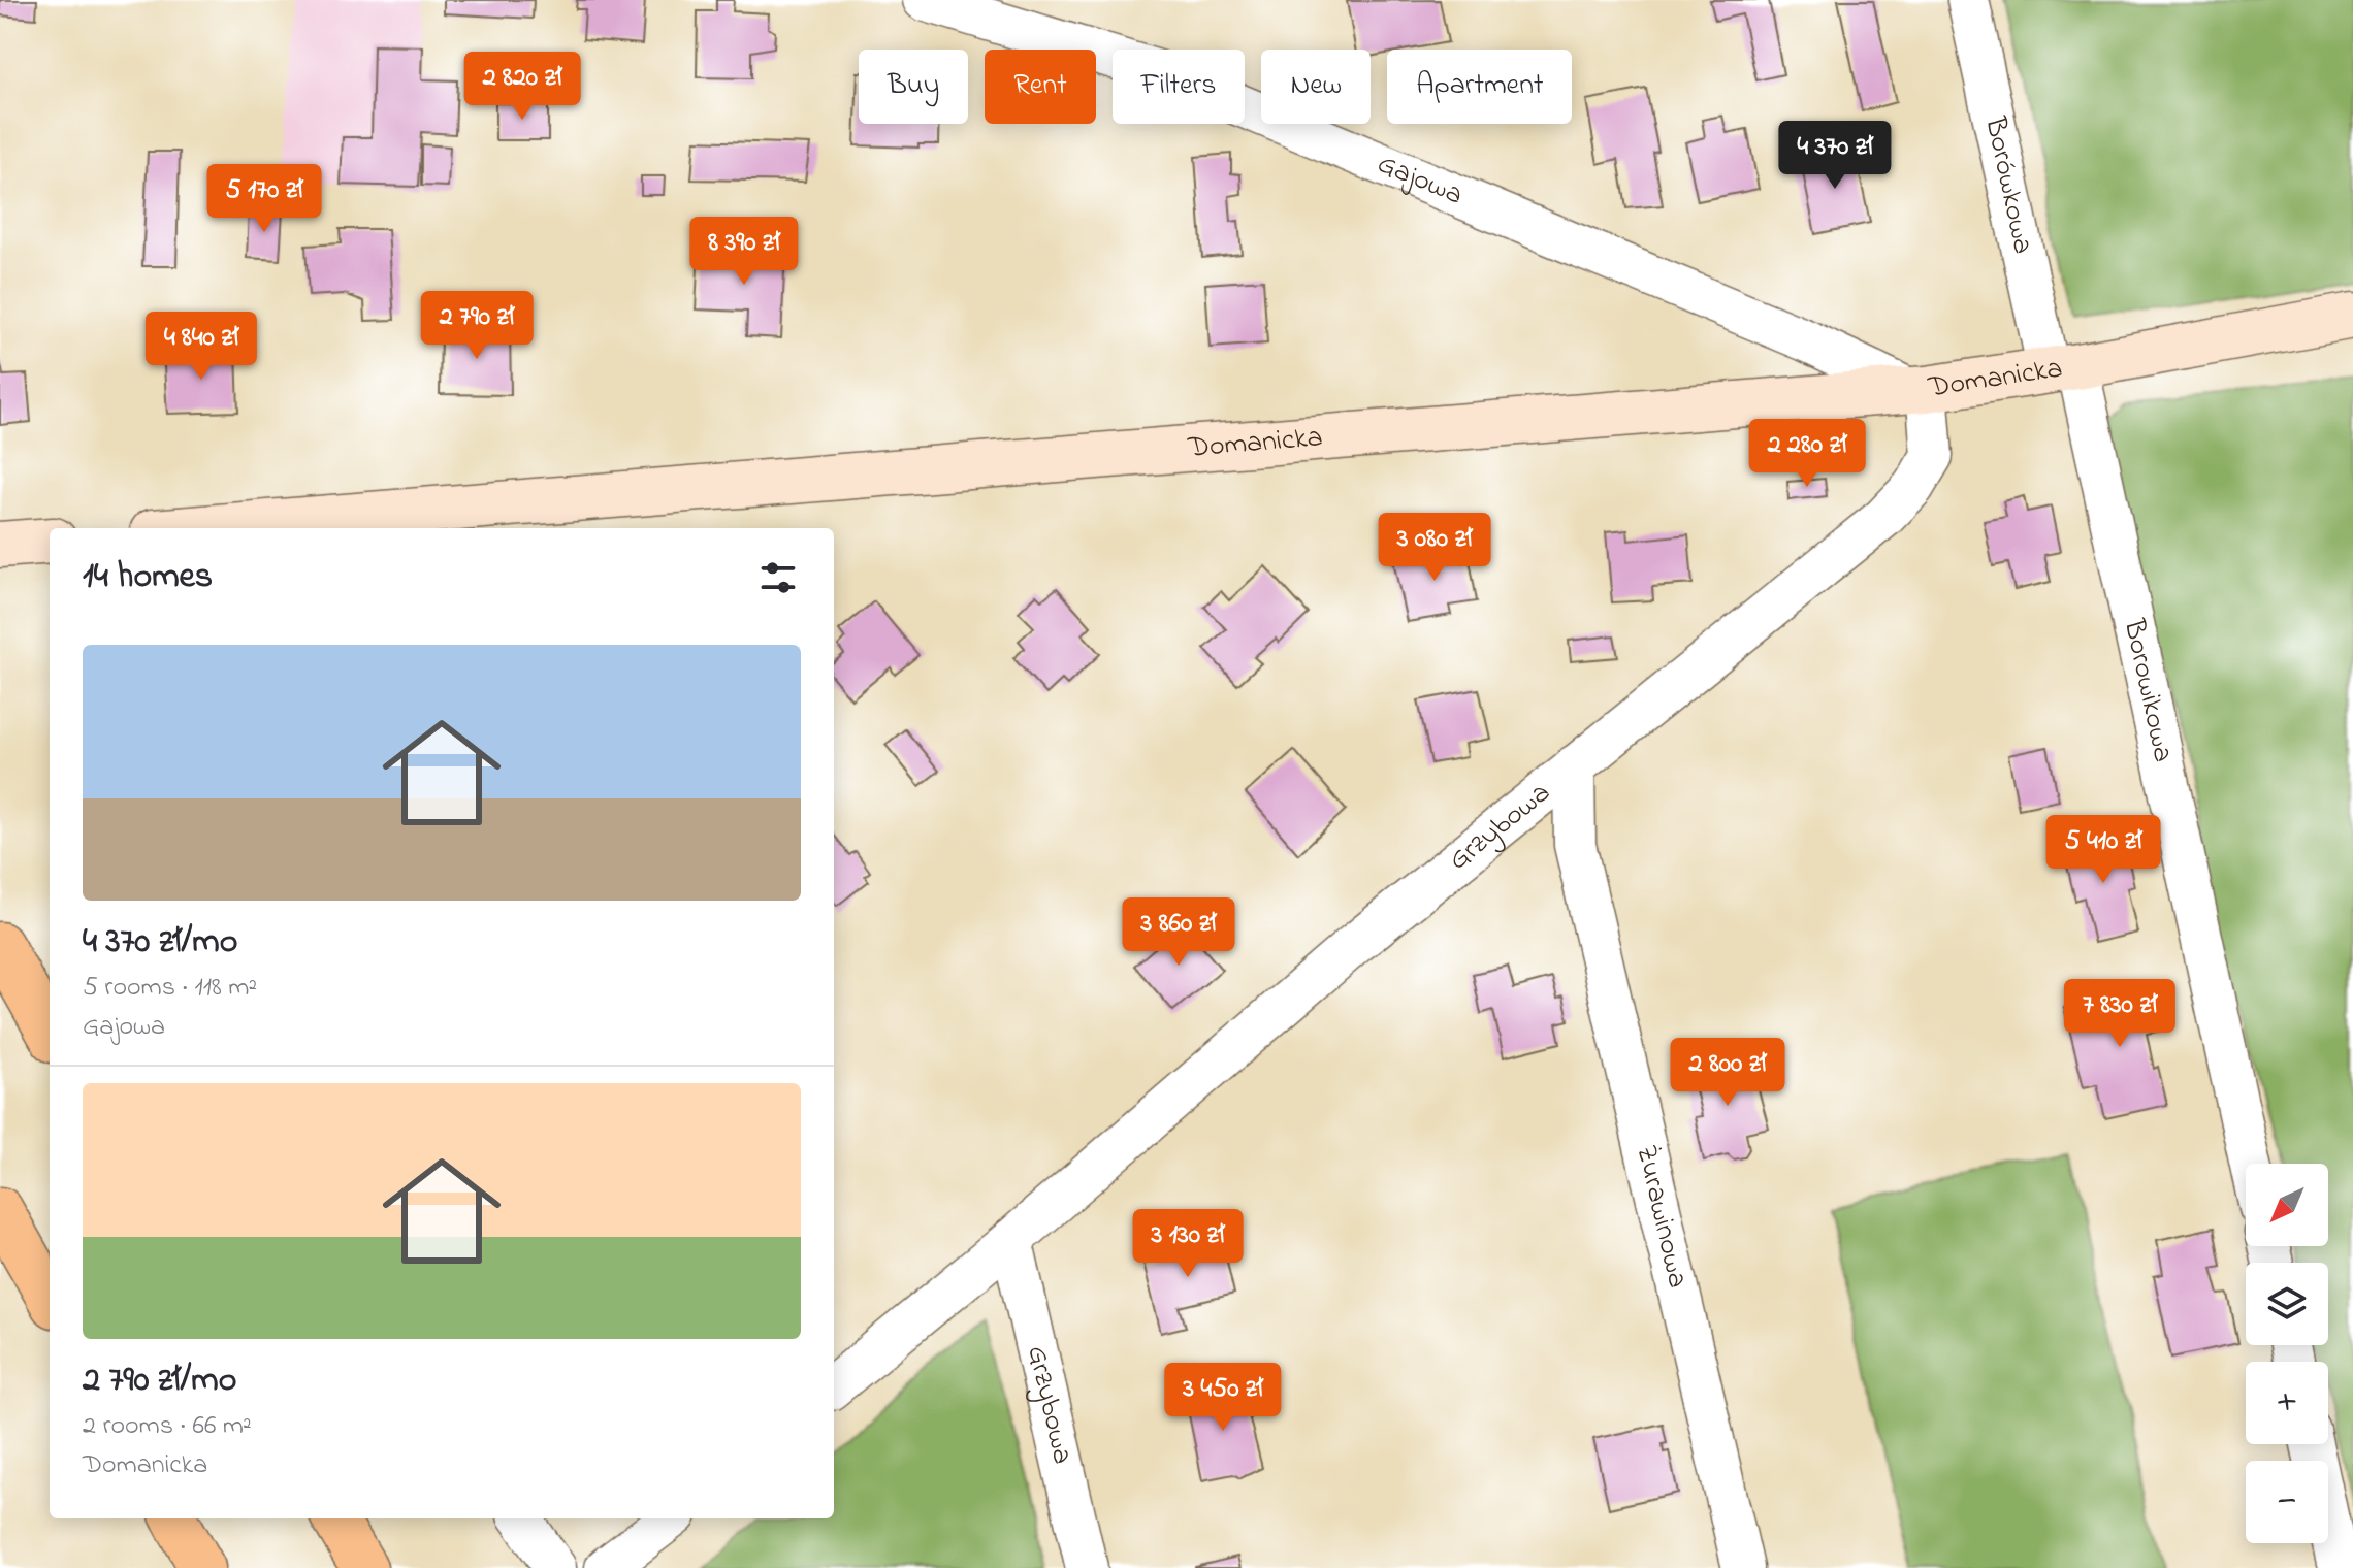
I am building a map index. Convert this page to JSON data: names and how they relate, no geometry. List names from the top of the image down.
{
  "streets": {
    "street": [
      "Gajowa",
      "Borówkowa",
      "Domanicka",
      "Borowikowa",
      "Grzybowa",
      "Żurawinowa"
    ]
  },
  "crossings": [
    ["Gajowa", "Domanicka"],
    ["Gajowa", "Grzybowa"],
    ["Borówkowa", "Domanicka"],
    ["Borówkowa", "Borowikowa"],
    ["Domanicka", "Borowikowa"],
    ["Domanicka", "Grzybowa"],
    ["Grzybowa", "Żurawinowa"]
  ],
  "north": "bottom left",
  "page": {
    "chip": [
      "Buy",
      "Rent",
      "Filters",
      "New",
      "Apartment"
    ],
    "price": [
      "2 820 zł",
      "4 370 zł",
      "5 170 zł",
      "8 390 zł",
      "2 790 zł",
      "4 840 zł",
      "2 280 zł",
      "3 080 zł",
      "5 410 zł",
      "3 860 zł",
      "7 830 zł",
      "2 800 zł",
      "3 130 zł",
      "3 450 zł"
    ],
    "heading": "14 homes",
    "list": [
      {
        "name": "4 370 zł/mo",
        "note": "5 rooms · 118 m² · Gajowa"
      },
      {
        "name": "2 790 zł/mo",
        "note": "2 rooms · 66 m² · Domanicka"
      }
    ],
    "map_buttons": ["+", "−"]
  }
}
